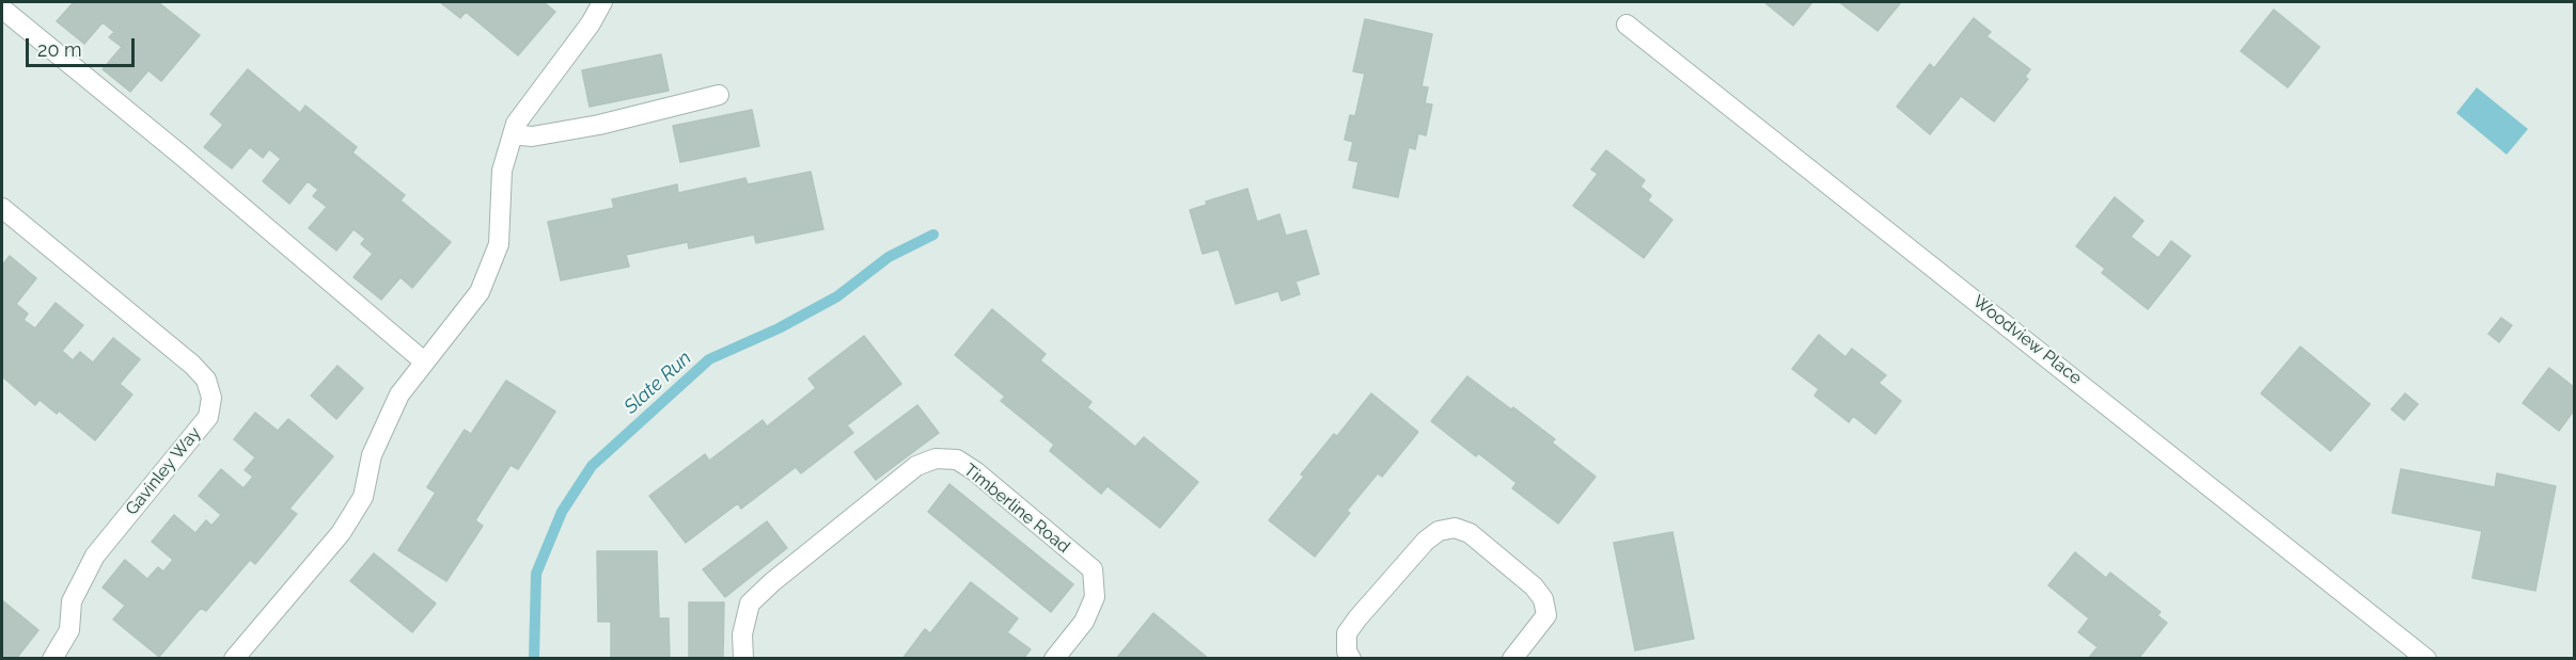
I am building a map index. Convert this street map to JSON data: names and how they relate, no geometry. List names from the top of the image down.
{
  "streets": {
    "street": ["Woodview Place", "Gavinley Way", "Timberline Road"]
  },
  "water": ["Slate Run"],
  "scale_bar": "20 m"
}
